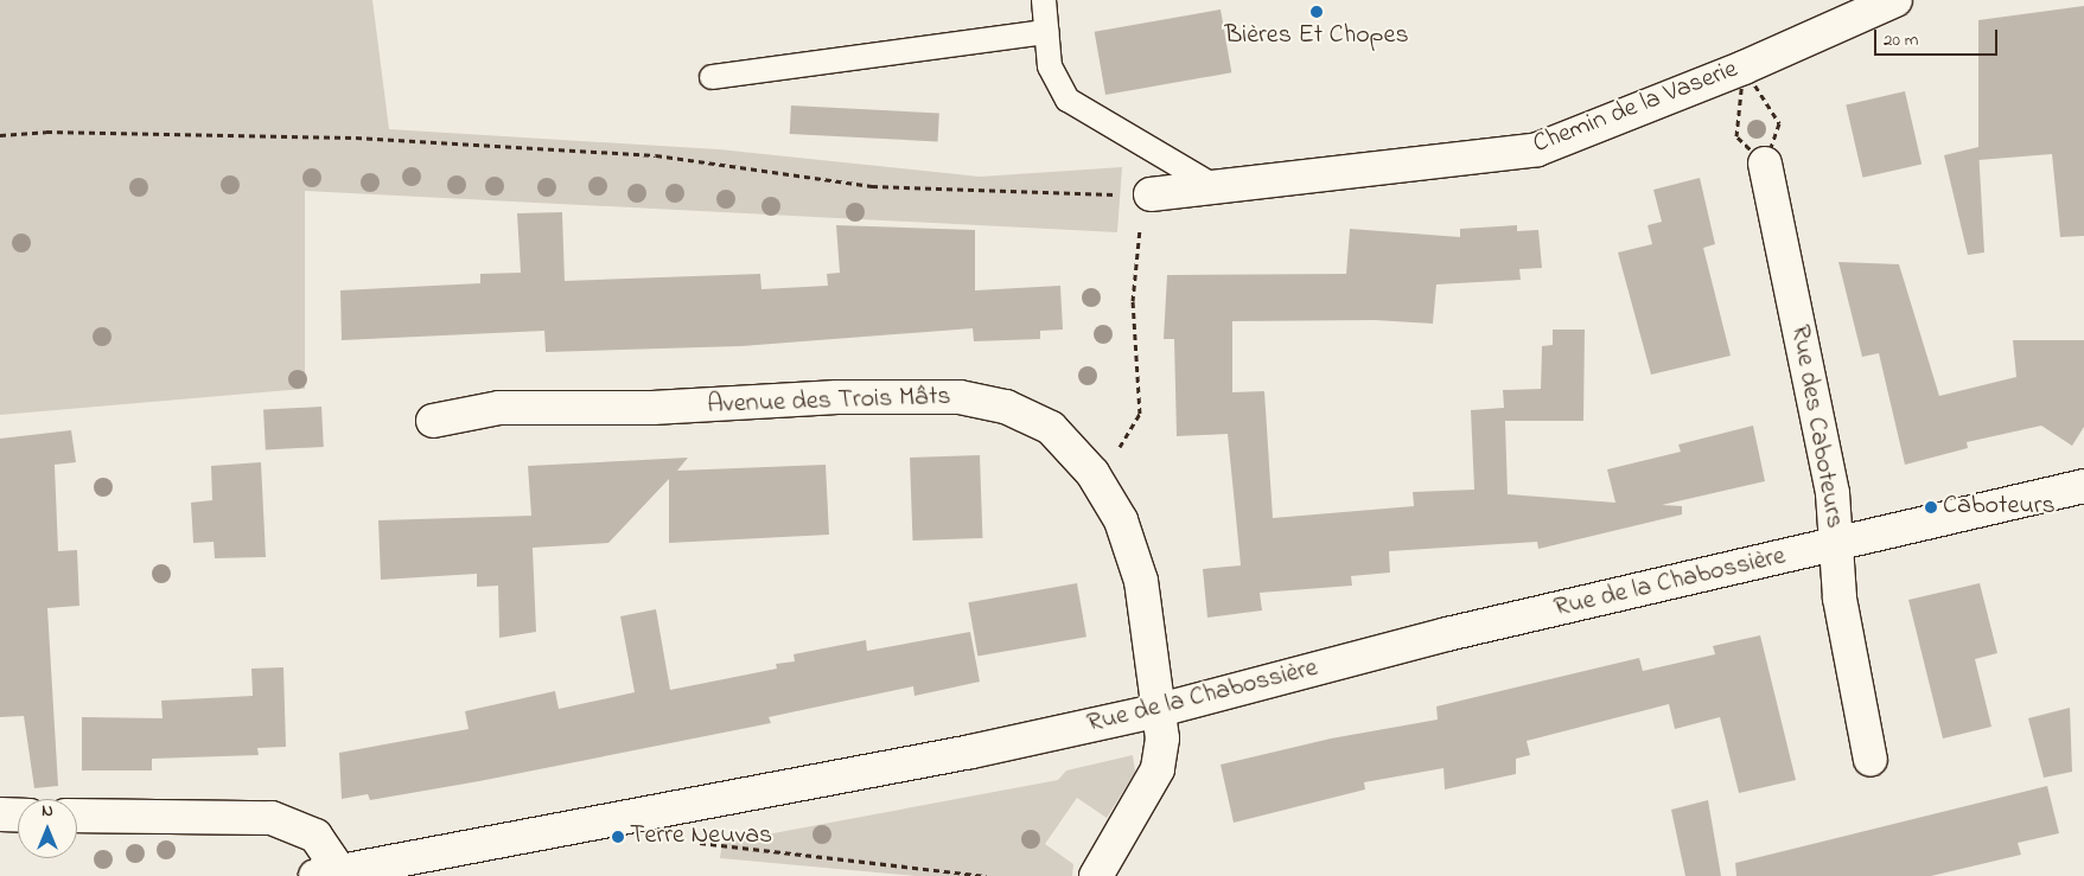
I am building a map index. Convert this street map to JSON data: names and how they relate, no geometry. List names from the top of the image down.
{
  "streets": {
    "street": [
      "Chemin de la Vaserie",
      "Avenue des Trois Mâts",
      "Rue des Caboteurs",
      "Rue de la Chabossière"
    ]
  },
  "crossings": [
    ["Avenue des Trois Mâts", "Rue de la Chabossière"],
    ["Rue des Caboteurs", "Rue de la Chabossière"]
  ],
  "places": ["Bières Et Chopes", "Caboteurs", "Terre Neuvas"],
  "scale_bar": "20 m",
  "north": "top"
}
